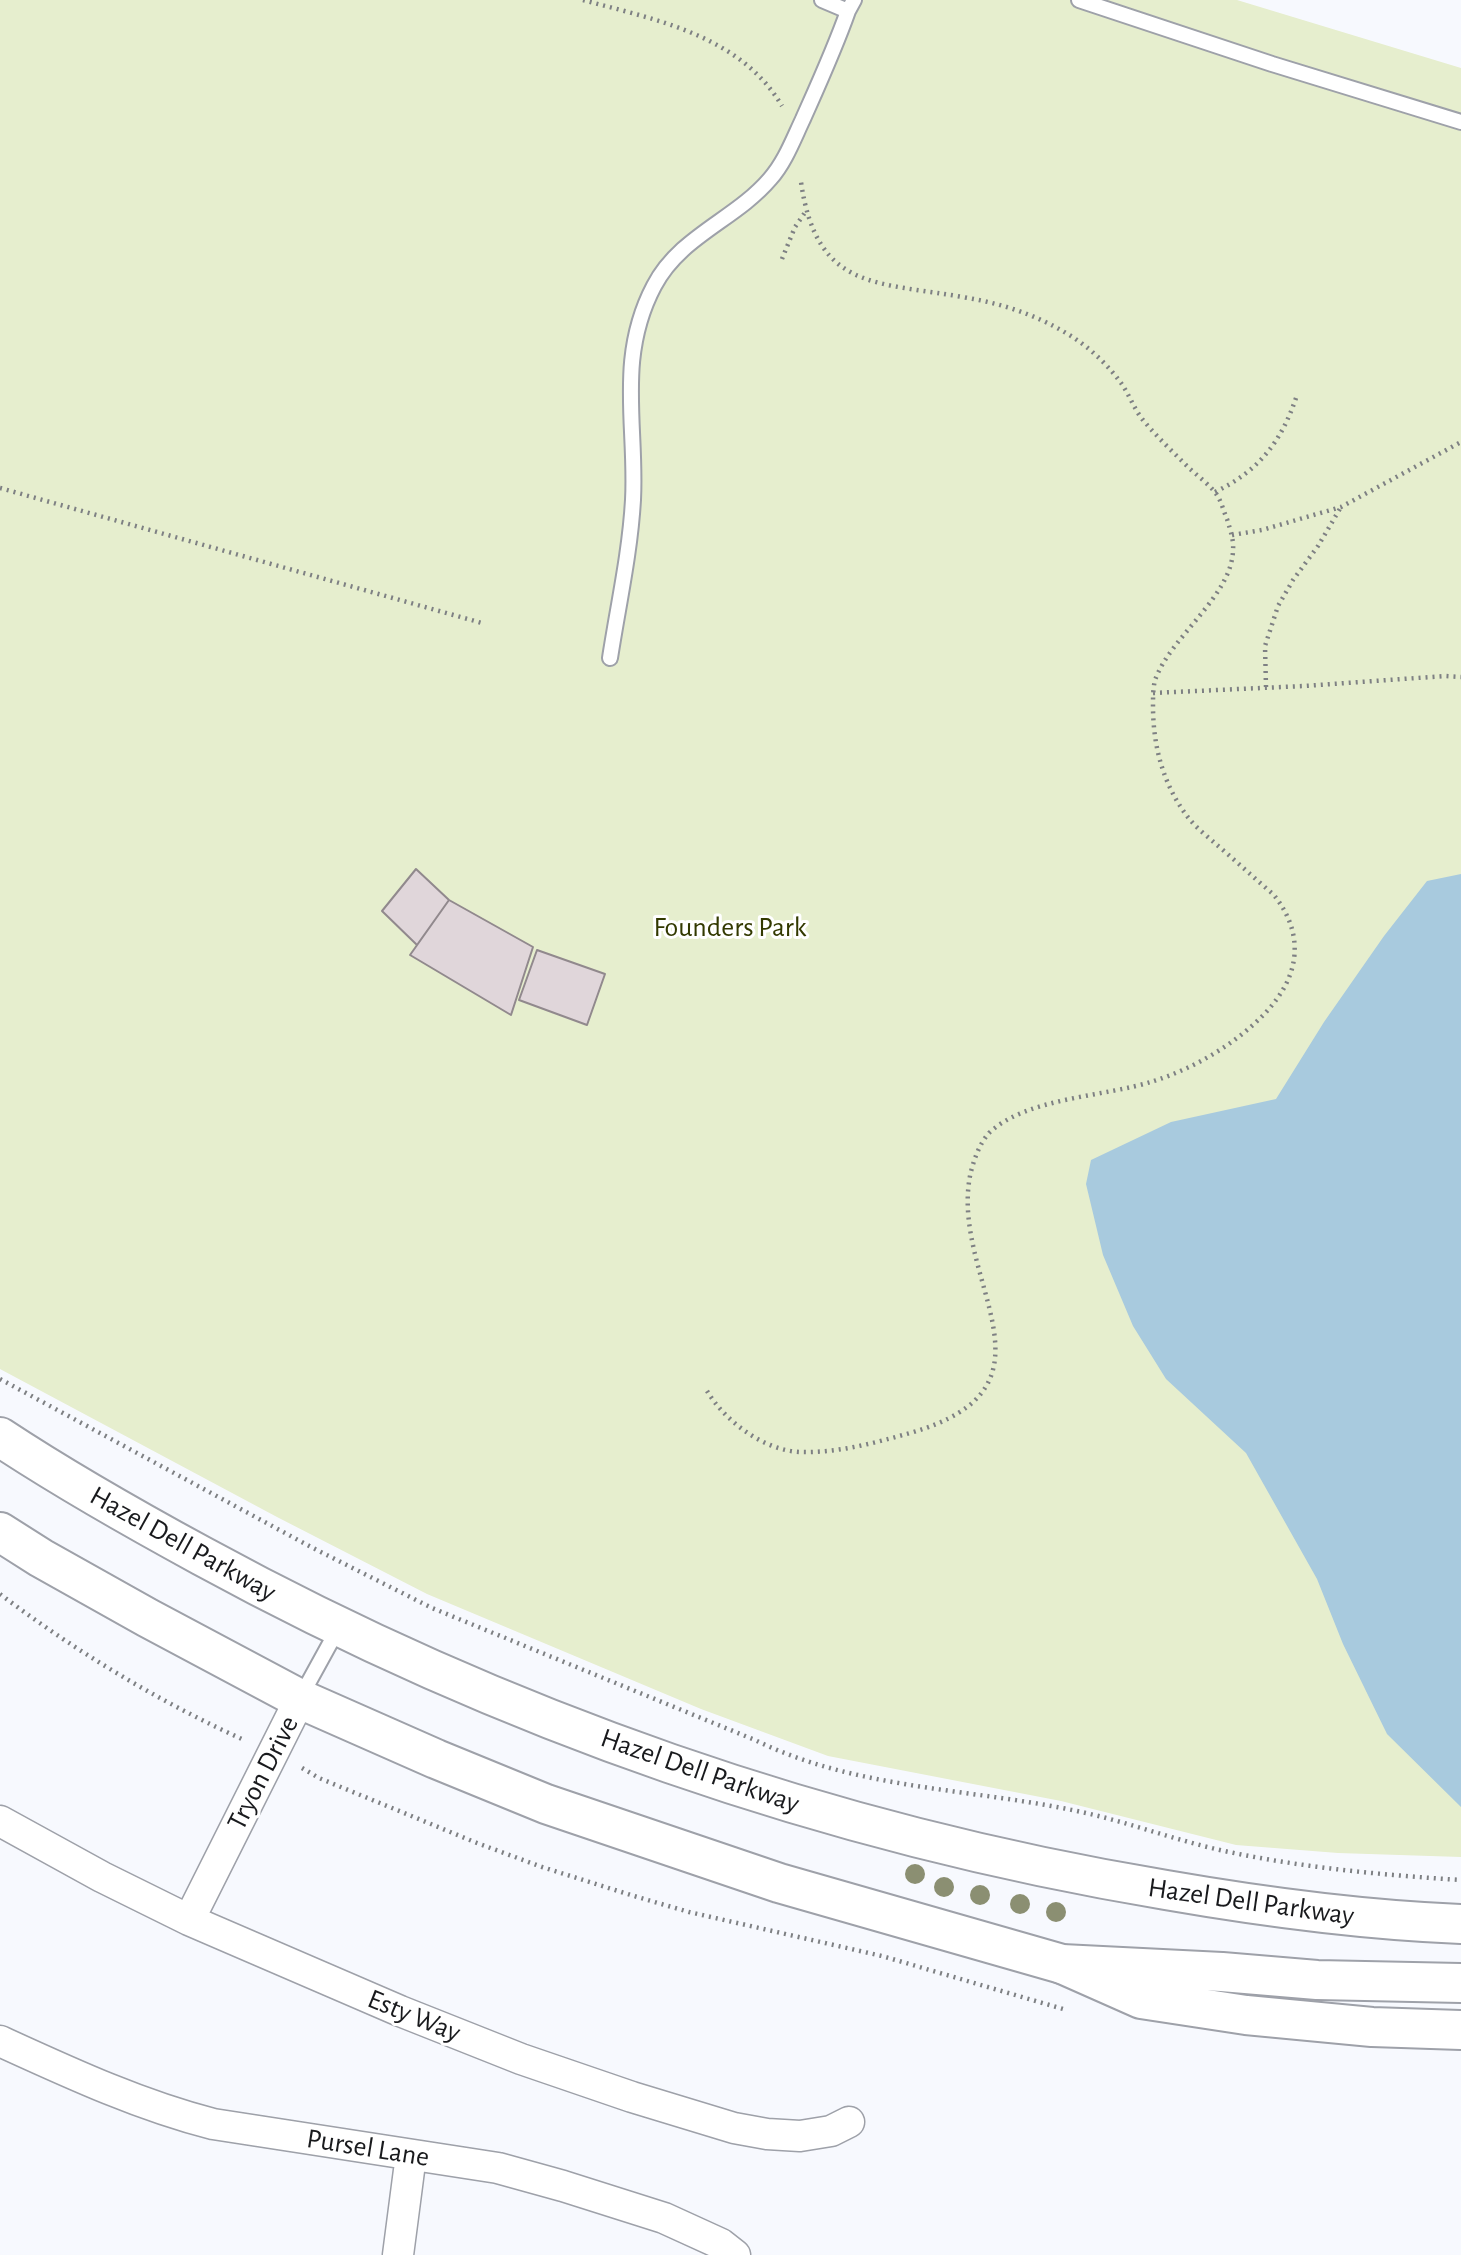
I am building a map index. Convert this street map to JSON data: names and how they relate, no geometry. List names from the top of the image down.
{
  "streets": {
    "main road": ["Hazel Dell Parkway"],
    "street": ["Tryon Drive", "Esty Way", "Pursel Lane"]
  },
  "crossings": [
    ["Hazel Dell Parkway", "Tryon Drive"],
    ["Tryon Drive", "Esty Way"]
  ],
  "parks": ["Founders Park"]
}
